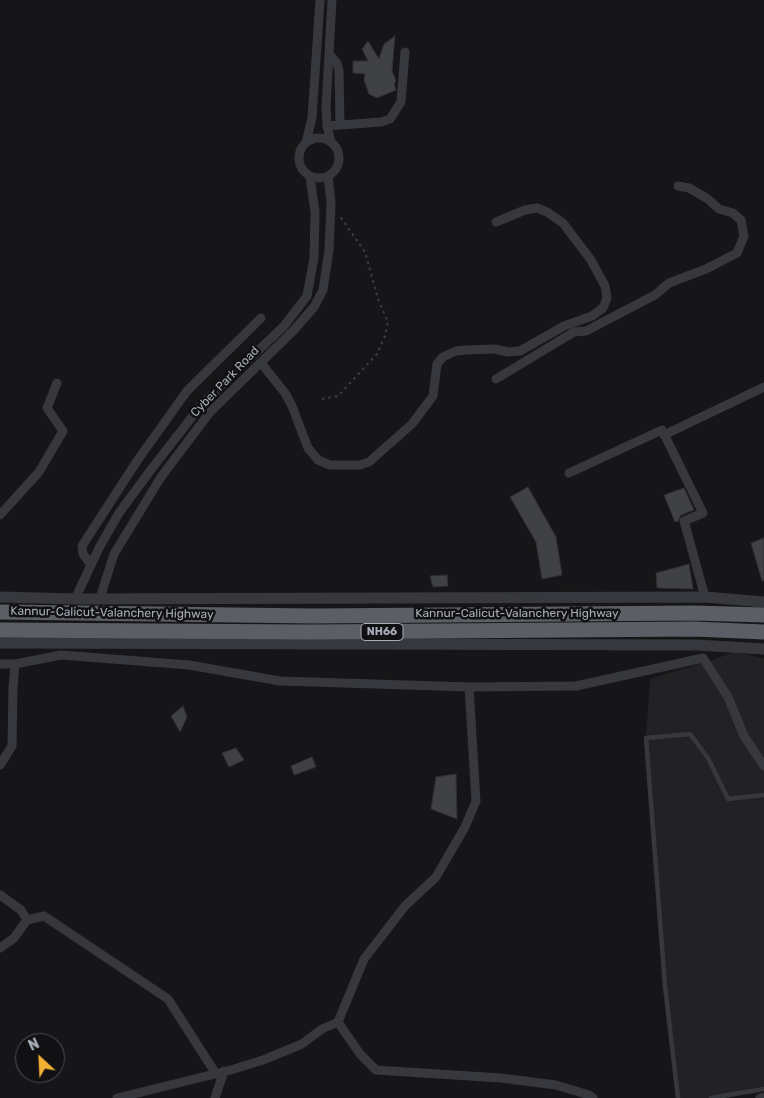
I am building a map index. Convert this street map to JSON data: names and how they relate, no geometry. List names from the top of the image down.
{
  "streets": {
    "highway": ["Kannur-Calicut-Valanchery Highway", "NH66"],
    "street": ["Cyber Park Road"]
  },
  "north": "top left"
}
